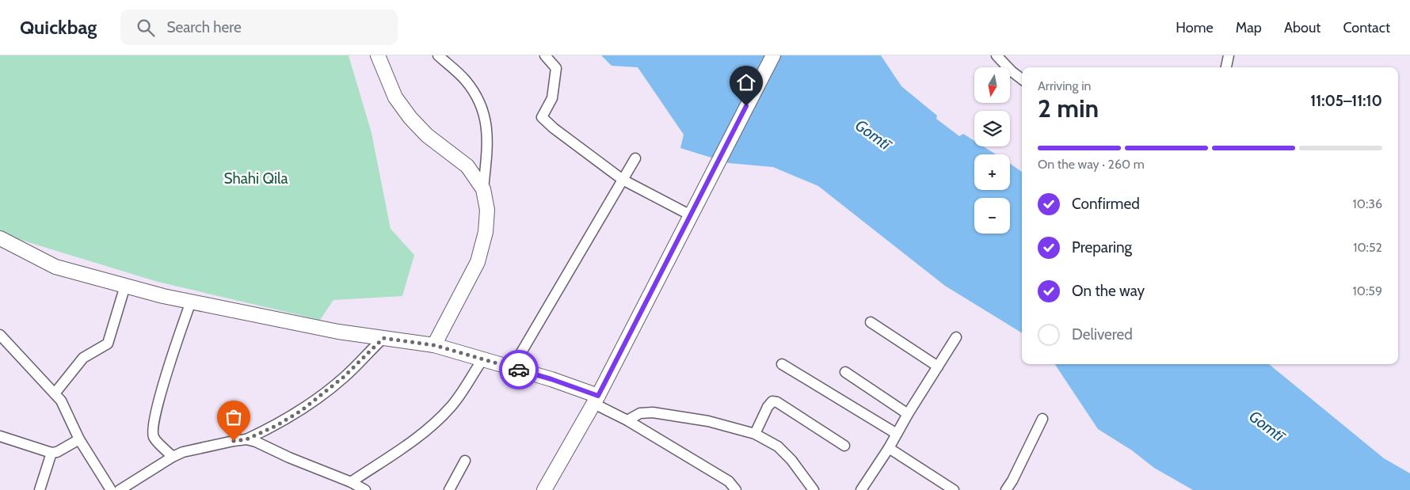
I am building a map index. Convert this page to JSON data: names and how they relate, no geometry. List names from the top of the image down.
{
  "water": ["Gomtī"],
  "parks": ["Shahi Qila"],
  "north": "bottom",
  "page": {
    "header": "Quickbag",
    "search": "Search here",
    "nav": [
      "Home",
      "Map",
      "About",
      "Contact"
    ],
    "map_buttons": ["+", "−"],
    "heading": ["2 min", "Arriving in", "11:05–11:10"],
    "bar": "On the way · 260 m",
    "list": [
      ["Confirmed", "10:36"],
      ["Preparing", "10:52"],
      ["On the way", "10:59"],
      "Delivered"
    ]
  }
}
